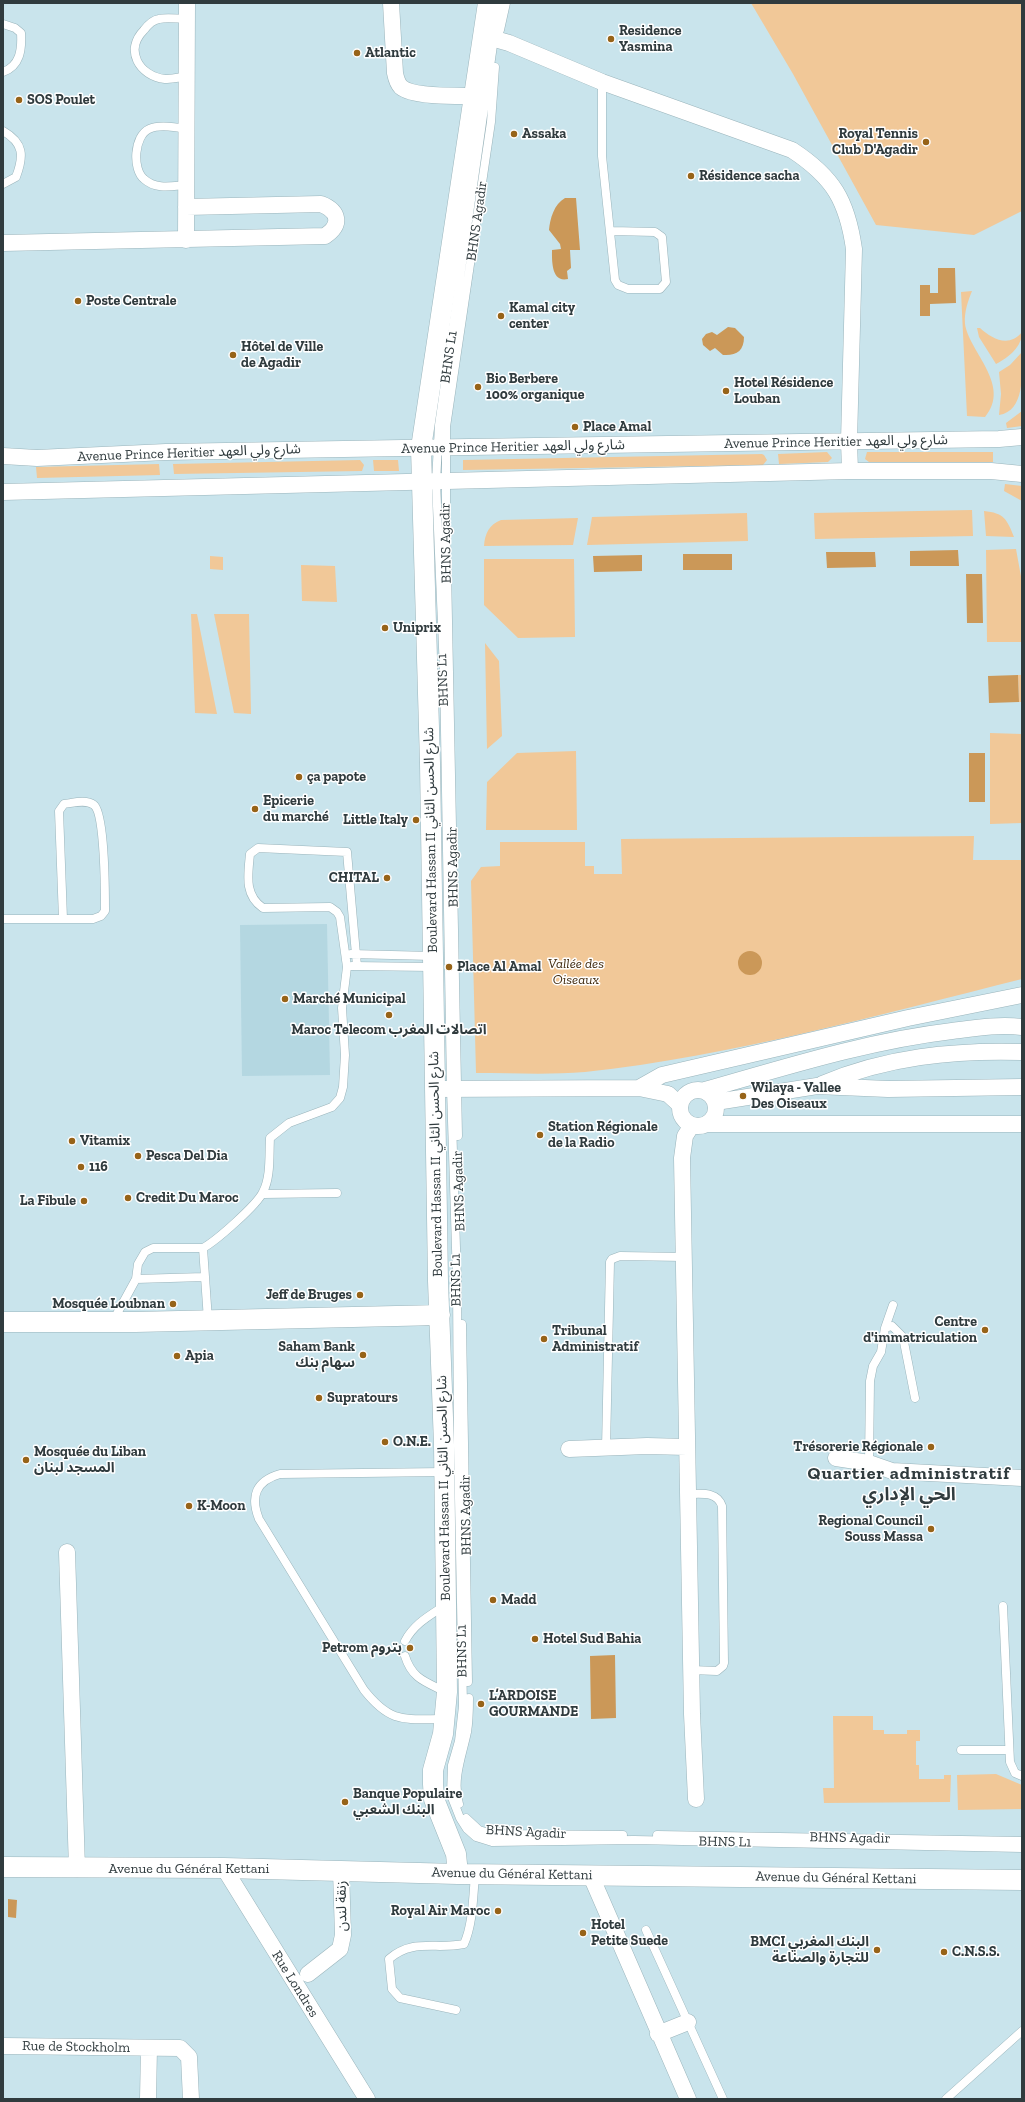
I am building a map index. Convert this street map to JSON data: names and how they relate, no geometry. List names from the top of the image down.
{
  "streets": {
    "street": [
      "BHNS Agadir",
      "Avenue Prince Heritier شارع ولي العهد",
      "Boulevard Hassan II شارع الحسن الثاني",
      "Avenue du Général Kettani",
      "زنقة لندن",
      "Rue Londres",
      "Rue de Stockholm"
    ],
    "lane": ["BHNS L1"]
  },
  "crossings": [
    ["BHNS Agadir", "BHNS L1"],
    ["BHNS Agadir", "Avenue Prince Heritier شارع ولي العهد"],
    ["BHNS Agadir", "Boulevard Hassan II شارع الحسن الثاني"],
    ["BHNS L1", "Boulevard Hassan II شارع الحسن الثاني"],
    ["Avenue Prince Heritier شارع ولي العهد", "Boulevard Hassan II شارع الحسن الثاني"],
    ["Boulevard Hassan II شارع الحسن الثاني", "Avenue du Général Kettani"],
    ["Avenue du Général Kettani", "زنقة لندن"],
    ["Avenue du Général Kettani", "Rue Londres"]
  ],
  "districts": ["Quartier administratif الحي الإداري"],
  "parks": ["Vallée des Oiseaux"],
  "places": [
    "Residence Yasmina",
    "Atlantic",
    "SOS Poulet",
    "Assaka",
    "Royal Tennis Club D'Agadir",
    "Résidence sacha",
    "Poste Centrale",
    "Kamal city center",
    "Hôtel de Ville de Agadir",
    "Bio Berbere 100% organique",
    "Hotel Résidence Louban",
    "Place Amal",
    "Uniprix",
    "ça papote",
    "Epicerie du marché",
    "Little Italy",
    "CHITAL",
    "Place Al Amal",
    "Marché Municipal",
    "Maroc Telecom اتصالات المغرب",
    "Wilaya - Vallee Des Oiseaux",
    "Station Régionale de la Radio",
    "Vitamix",
    "Pesca Del Dia",
    "116",
    "Credit Du Maroc",
    "La Fibule",
    "Jeff de Bruges",
    "Mosquée Loubnan",
    "Centre d'immatriculation",
    "Tribunal Administratif",
    "Saham Bank سهام بنك",
    "Apia",
    "Supratours",
    "O.N.E.",
    "Trésorerie Régionale",
    "Mosquée du Liban المسجد لبنان",
    "K-Moon",
    "Regional Council Souss Massa",
    "Madd",
    "Hotel Sud Bahia",
    "Petrom بتروم",
    "L’ARDOISE GOURMANDE",
    "Banque Populaire البنك الشعبي",
    "Royal Air Maroc",
    "Hotel Petite Suede",
    "BMCI البنك المغربي للتجارة والصناعة",
    "C.N.S.S."
  ]
}
